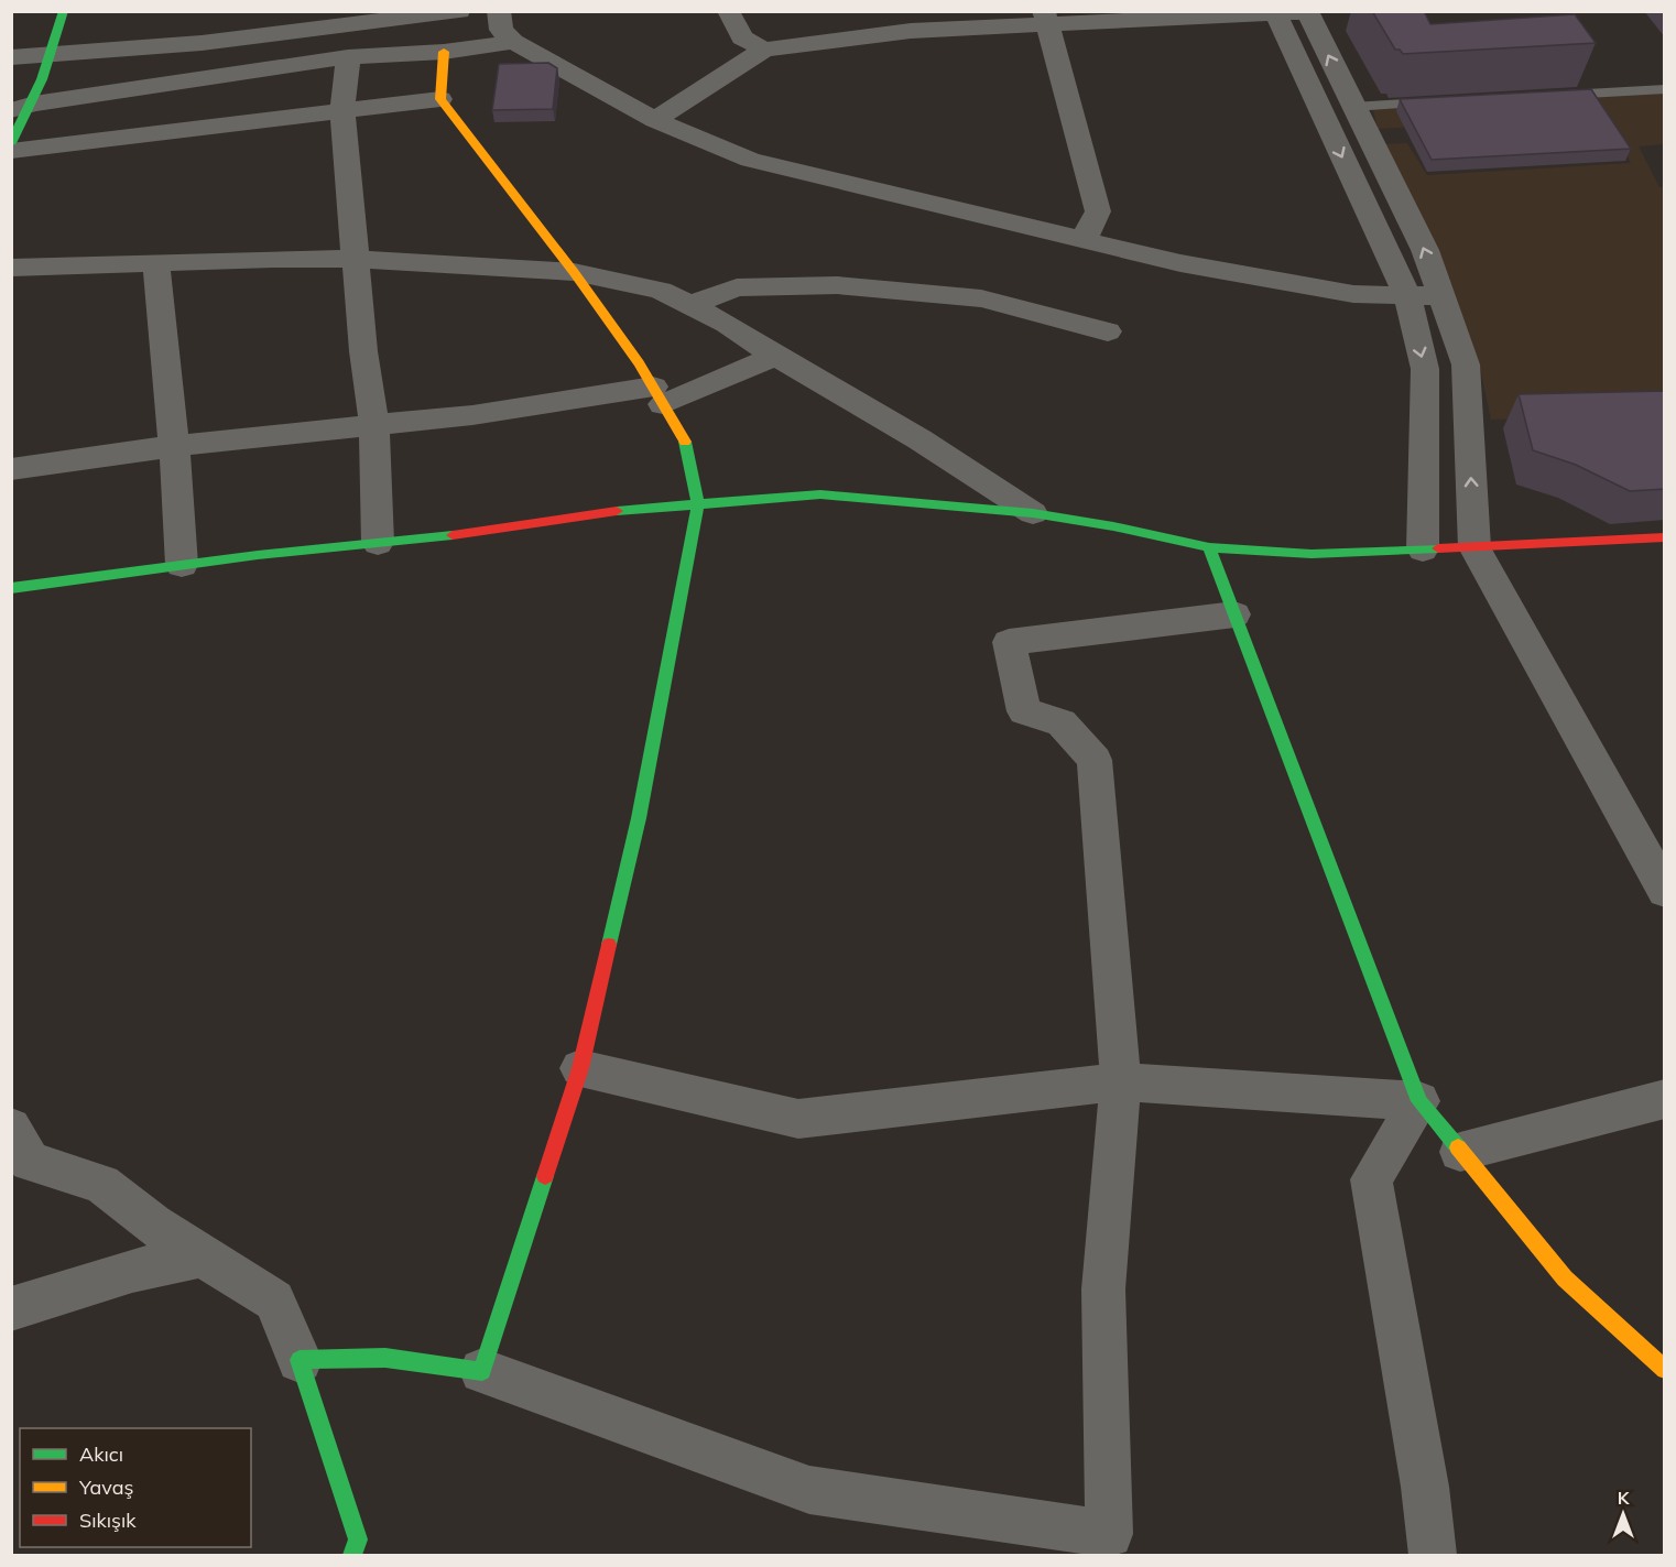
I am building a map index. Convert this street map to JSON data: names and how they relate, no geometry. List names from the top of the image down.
{
  "legend": ["Akıcı", "Yavaş", "Sıkışık"],
  "north": "top"
}
